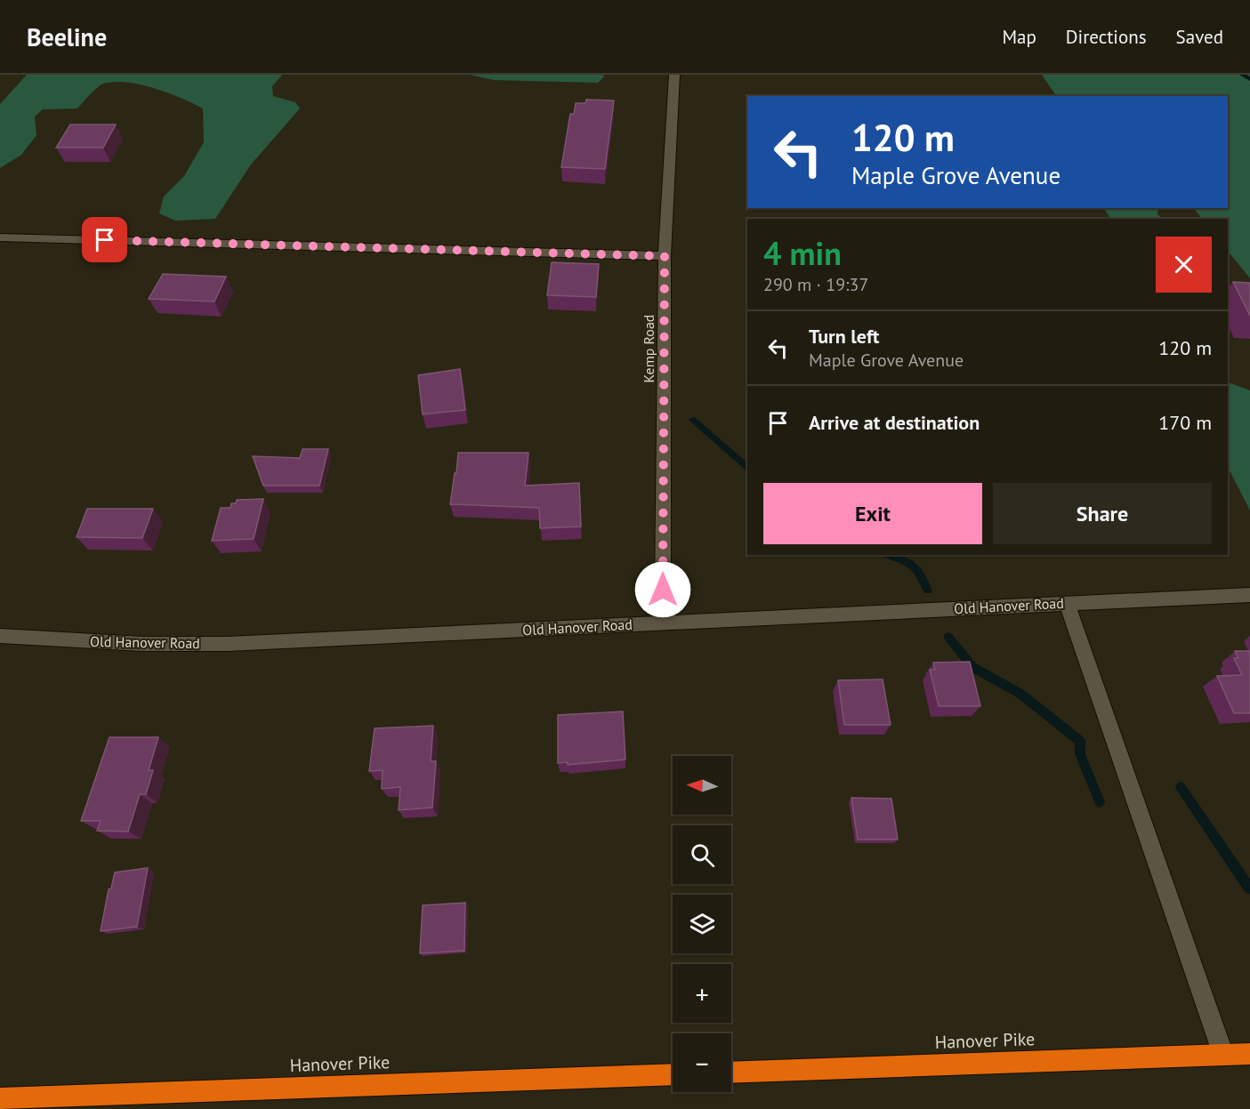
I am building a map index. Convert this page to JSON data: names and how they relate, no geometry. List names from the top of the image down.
{
  "streets": {
    "highway": ["Hanover Pike"],
    "street": ["Kemp Road", "Old Hanover Road"]
  },
  "crossings": [
    ["Kemp Road", "Old Hanover Road"]
  ],
  "north": "left",
  "page": {
    "header": "Beeline",
    "nav": ["Map", "Directions", "Saved"],
    "turn": ["120 m", "Maple Grove Avenue"],
    "heading": ["4 min", "290 m · 19:37"],
    "list": [
      {
        "name": "Turn left",
        "note": "Maple Grove Avenue",
        "value": "120 m"
      },
      {
        "name": "Arrive at destination",
        "value": "170 m"
      }
    ],
    "buttons": ["Exit", "Share"],
    "map_buttons": ["+", "−"]
  }
}
